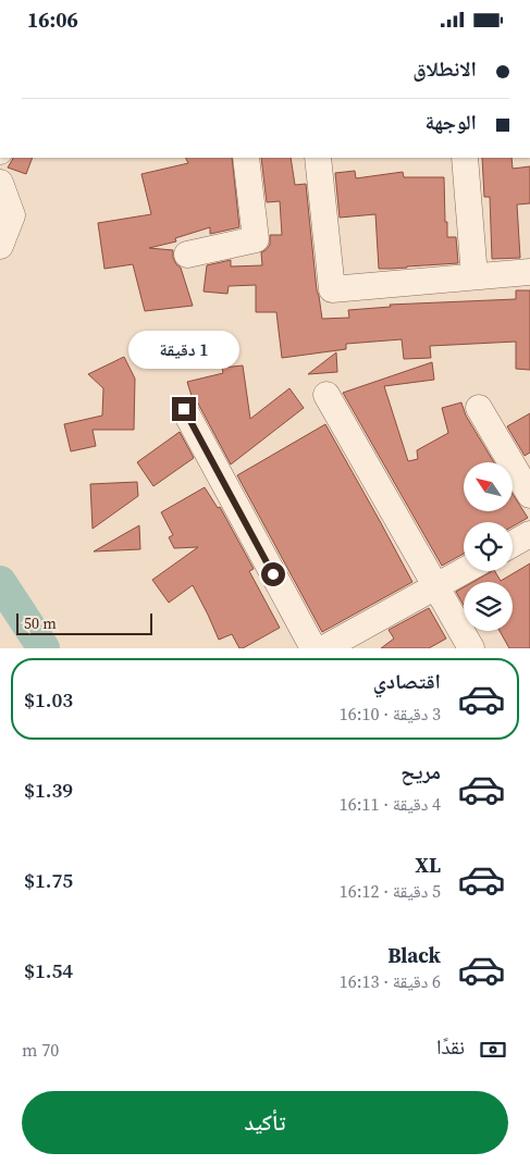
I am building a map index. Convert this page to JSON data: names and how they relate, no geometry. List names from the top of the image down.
{
  "scale_bar": "50 m",
  "north": "top left",
  "page": {
    "status": "16:06",
    "banner": ["الانطلاق", "الوجهة"],
    "bubble": "1 دقيقة",
    "scale": "50 m",
    "list": [
      {
        "name": "اقتصادي",
        "note": "3 دقيقة · 16:10",
        "value": "$1.03"
      },
      {
        "name": "مريح",
        "note": "4 دقيقة · 16:11",
        "value": "$1.39"
      },
      {
        "name": "XL",
        "note": "5 دقيقة · 16:12",
        "value": "$1.75"
      },
      {
        "name": "Black",
        "note": "6 دقيقة · 16:13",
        "value": "$1.54"
      }
    ],
    "pay": ["نقدًا", "70 m"],
    "buttons": "تأكيد"
  }
}
